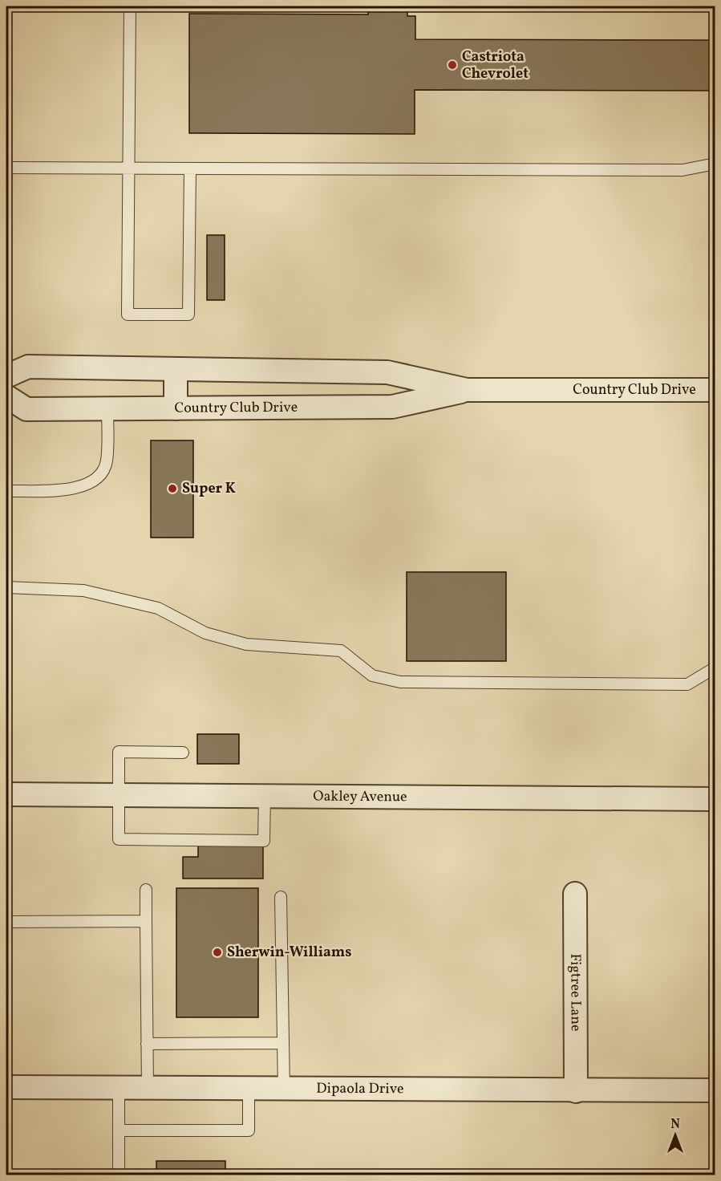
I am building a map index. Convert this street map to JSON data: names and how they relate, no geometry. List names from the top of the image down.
{
  "streets": {
    "street": [
      "Country Club Drive",
      "Oakley Avenue",
      "Figtree Lane",
      "Dipaola Drive"
    ]
  },
  "crossings": [
    ["Figtree Lane", "Dipaola Drive"]
  ],
  "places": ["Castriota Chevrolet", "Super K", "Sherwin-Williams"],
  "north": "top"
}
